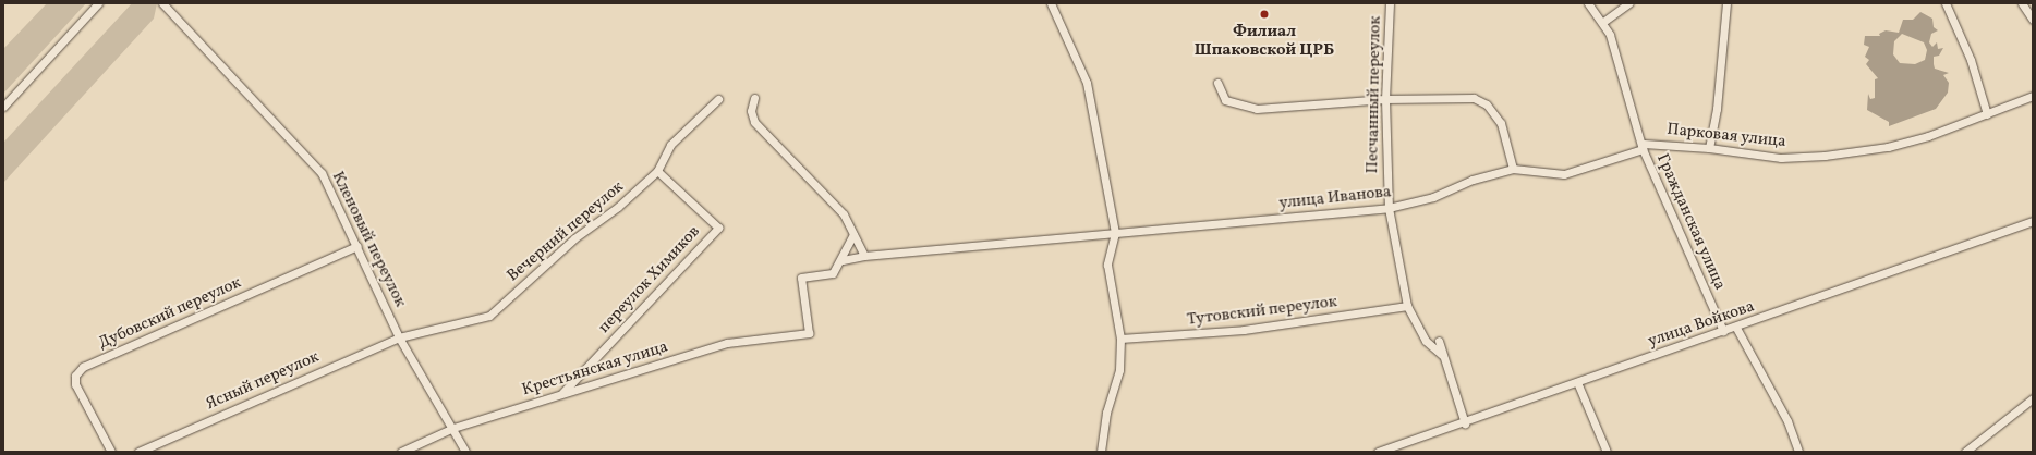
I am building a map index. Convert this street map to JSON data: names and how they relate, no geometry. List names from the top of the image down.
{
  "streets": {
    "street": [
      "Песчанный переулок",
      "Парковая улица",
      "улица Иванова",
      "Гражданская улица",
      "Вечерний переулок",
      "Кленовый переулок",
      "переулок Химиков",
      "Тутовский переулок",
      "Дубовский переулок",
      "улица Войкова",
      "Крестьянская улица",
      "Ясный переулок"
    ]
  },
  "crossings": [
    ["Песчанный переулок", "улица Иванова"],
    ["Песчанный переулок", "Тутовский переулок"],
    ["Парковая улица", "улица Иванова"],
    ["Парковая улица", "Гражданская улица"],
    ["улица Иванова", "Гражданская улица"],
    ["улица Иванова", "Крестьянская улица"],
    ["Гражданская улица", "улица Войкова"],
    ["Вечерний переулок", "Кленовый переулок"],
    ["Вечерний переулок", "переулок Химиков"],
    ["Вечерний переулок", "Ясный переулок"],
    ["Кленовый переулок", "Дубовский переулок"],
    ["Кленовый переулок", "Крестьянская улица"],
    ["Кленовый переулок", "Ясный переулок"],
    ["переулок Химиков", "Крестьянская улица"]
  ],
  "places": ["Филиал Шпаковской ЦРБ"]
}
